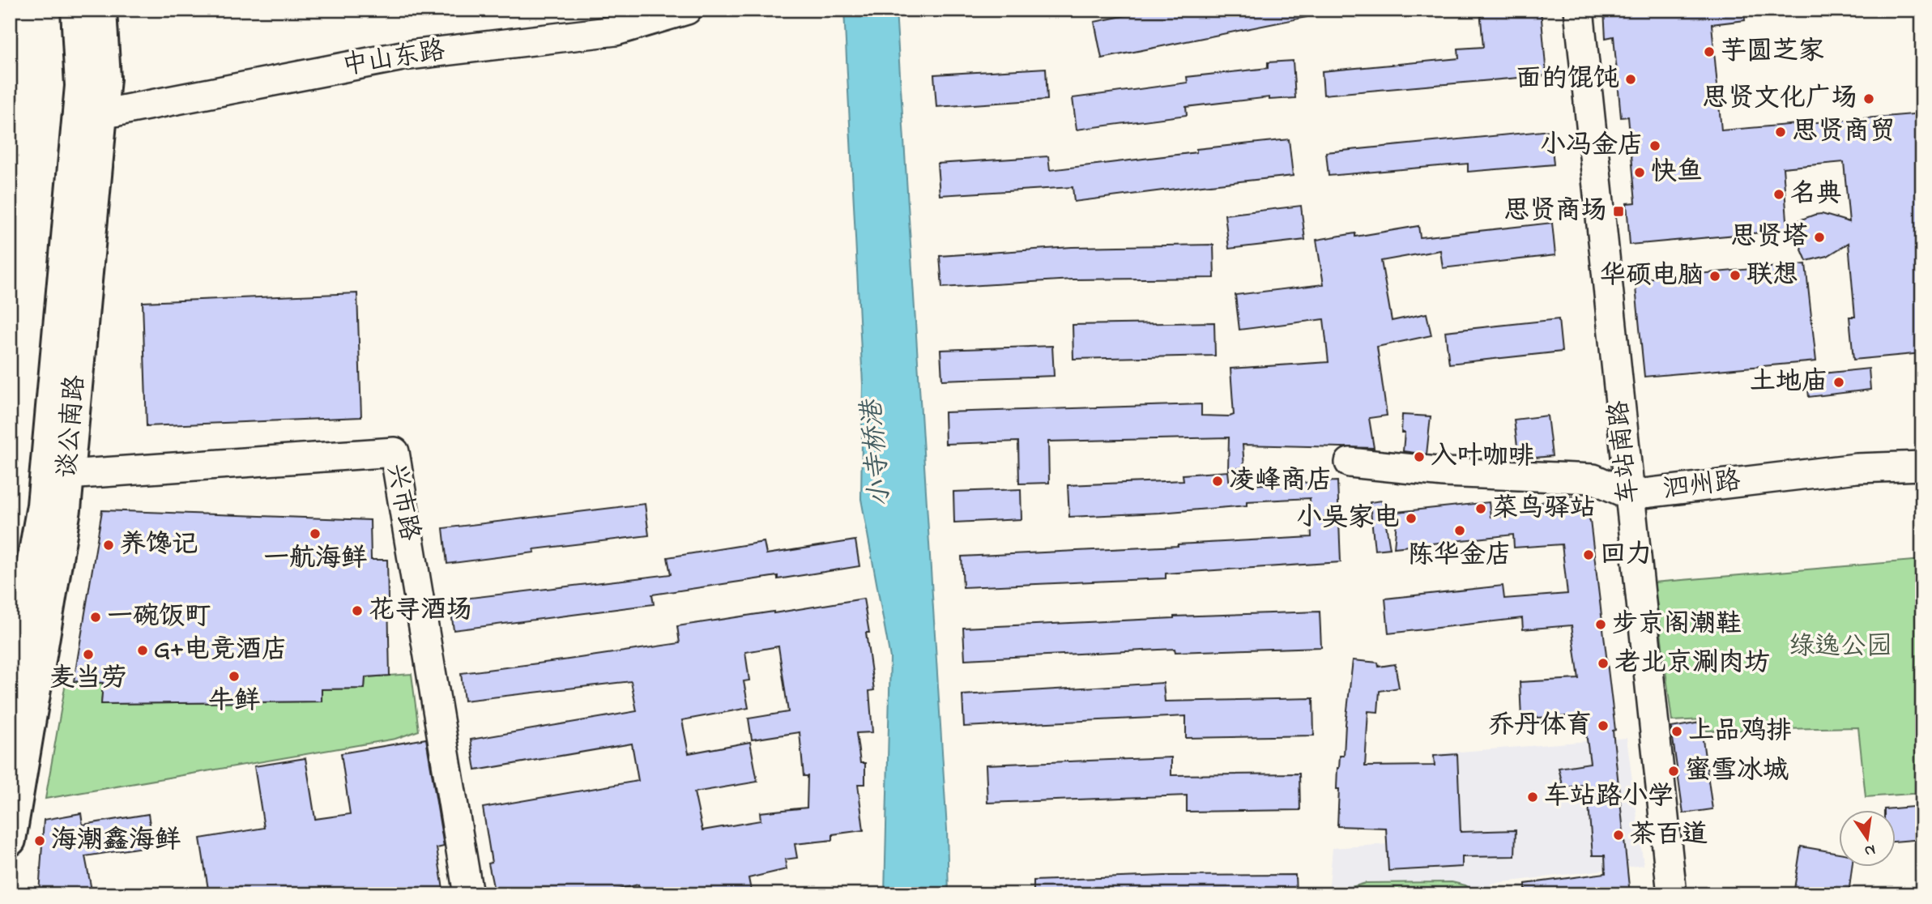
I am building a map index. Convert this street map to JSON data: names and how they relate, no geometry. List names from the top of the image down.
{
  "streets": {
    "main road": ["谈公南路"],
    "street": [
      "中山东路",
      "车站南路",
      "泗州路",
      "兴市路"
    ]
  },
  "crossings": [
    ["中山东路", "谈公南路"],
    ["谈公南路", "兴市路"],
    ["车站南路", "泗州路"]
  ],
  "water": ["小寺桥港"],
  "parks": ["绿逸公园"],
  "places": {
    "other": [
      "芋圆芝家",
      "面的馄饨",
      "思贤文化广场",
      "思贤商贸",
      "小冯金店",
      "快鱼",
      "名典",
      "思贤塔",
      "联想",
      "华硕电脑",
      "土地庙",
      "入叶咖啡",
      "凌峰商店",
      "菜鸟驿站",
      "小吴家电",
      "陈华金店",
      "一航海鲜",
      "养馋记",
      "回力",
      "花寻酒场",
      "一碗饭町",
      "步京阁潮鞋",
      "G+电竞酒店",
      "麦当劳",
      "老北京涮肉坊",
      "牛鲜",
      "乔丹体育",
      "上品鸡排",
      "蜜雪冰城",
      "车站路小学",
      "茶百道",
      "海潮鑫海鲜"
    ],
    "transit": ["思贤商场"]
  },
  "north": "bottom"
}
